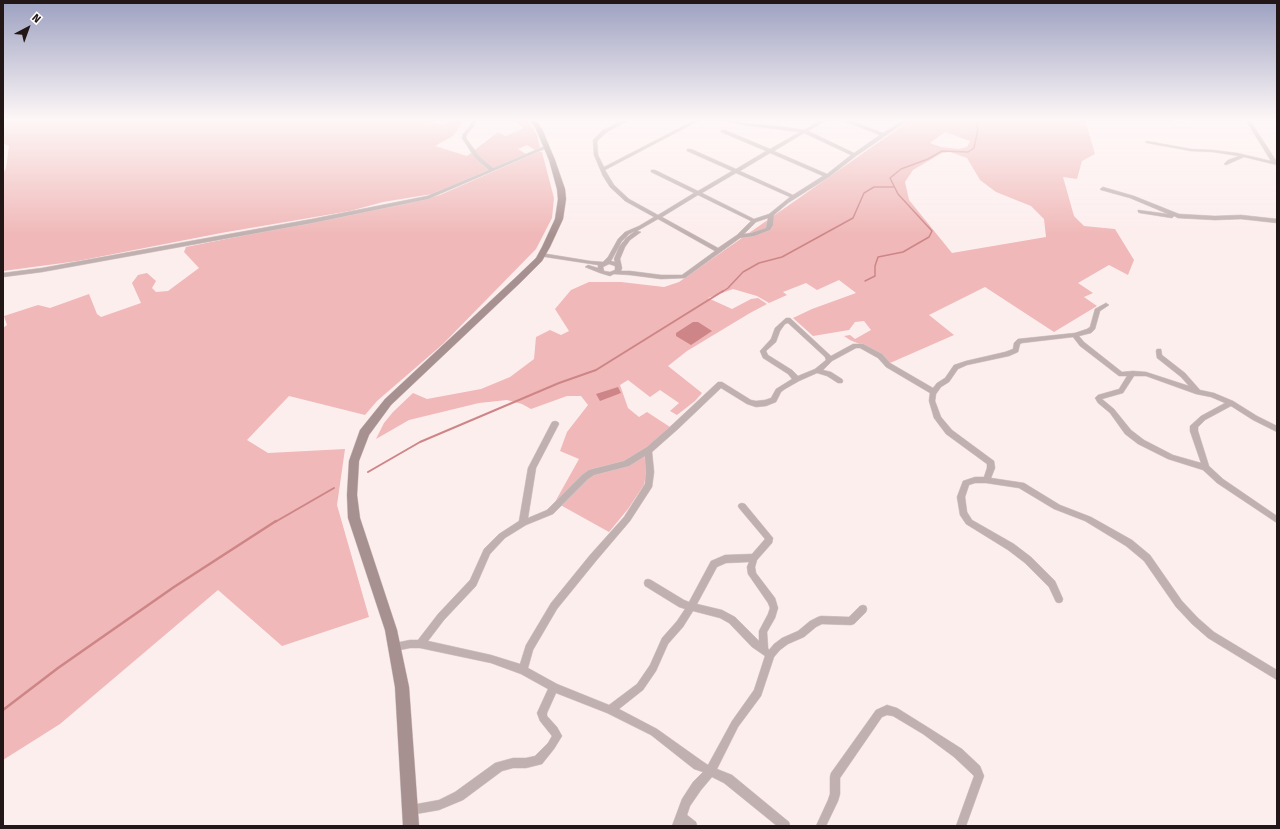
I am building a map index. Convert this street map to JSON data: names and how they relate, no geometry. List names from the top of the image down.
{
  "north": "top right"
}
